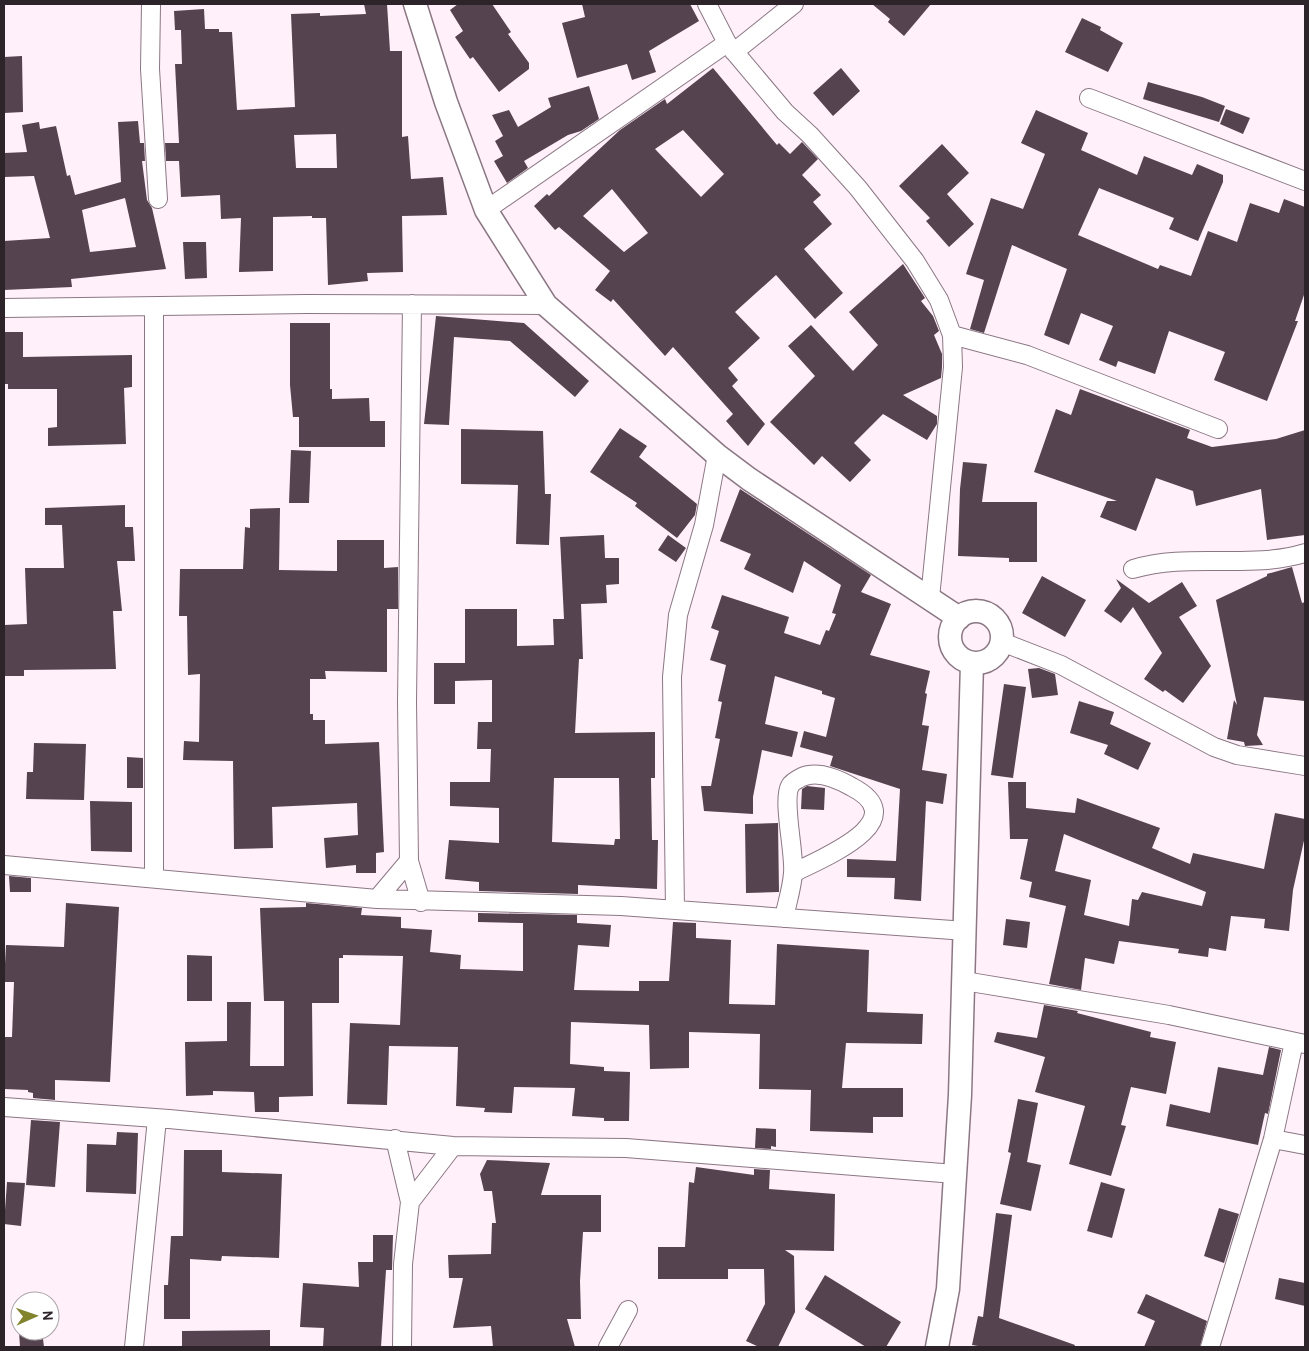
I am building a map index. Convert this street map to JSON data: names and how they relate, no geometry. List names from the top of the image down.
{
  "north": "right"
}
